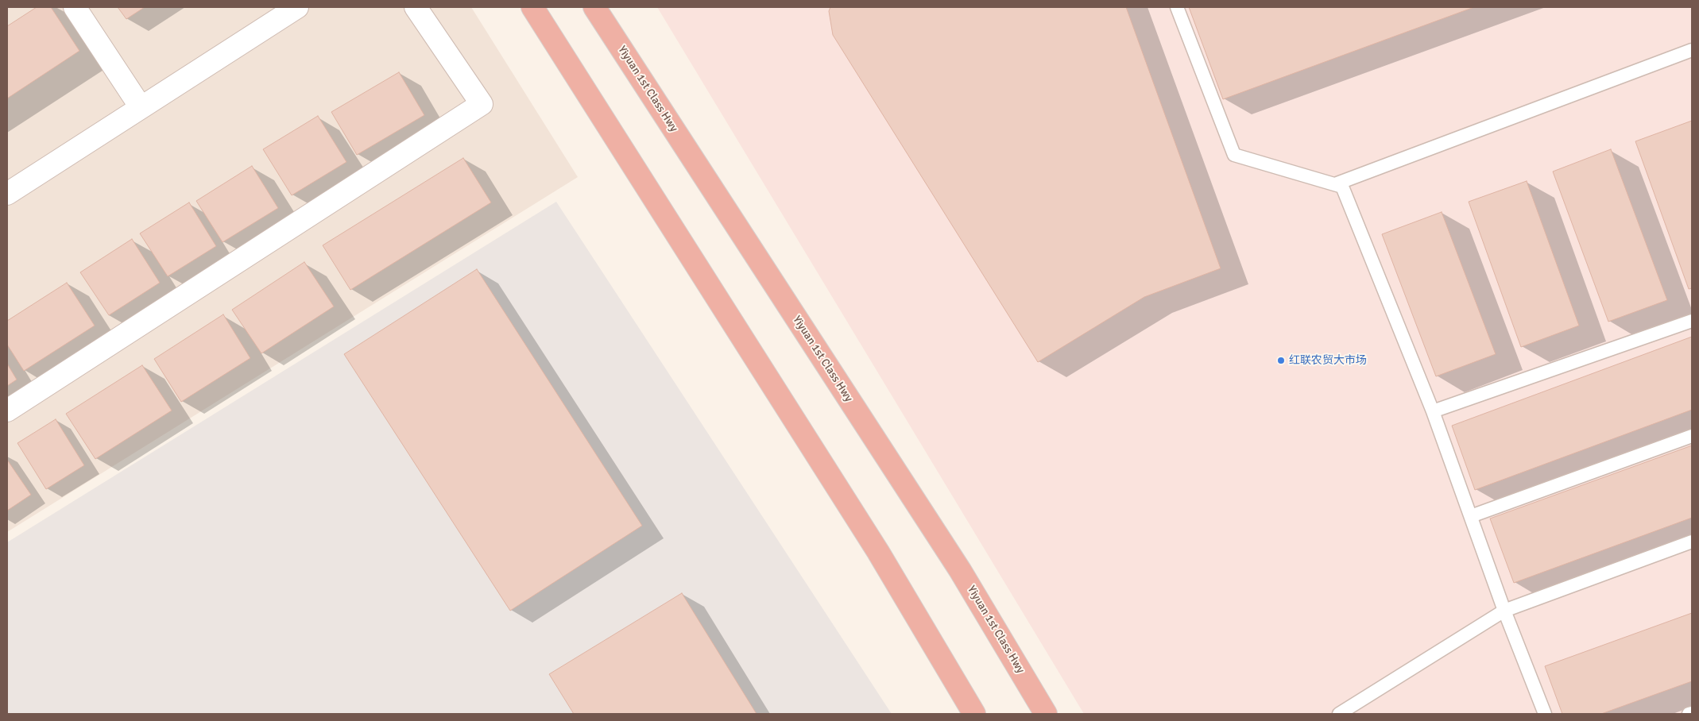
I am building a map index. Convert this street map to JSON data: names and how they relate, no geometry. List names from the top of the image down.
{
  "streets": {
    "highway": ["Yiyuan 1st Class Hwy"]
  },
  "places": ["红联农贸大市场"]
}
